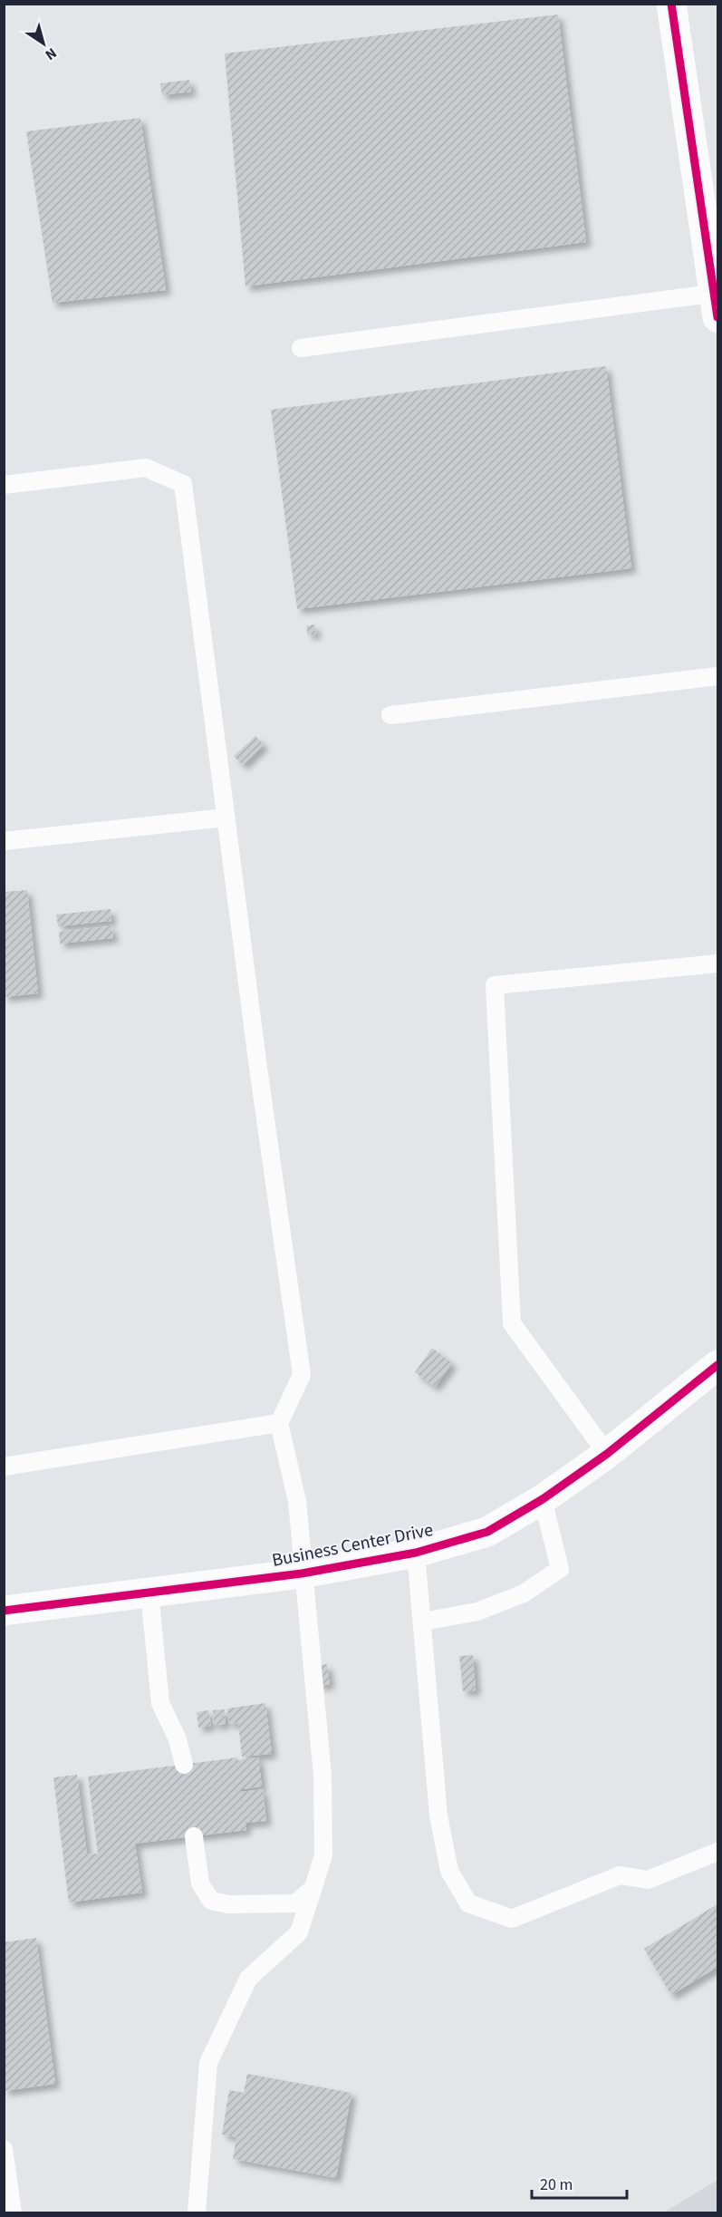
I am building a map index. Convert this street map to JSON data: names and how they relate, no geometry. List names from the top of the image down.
{
  "streets": {
    "street": ["Business Center Drive"]
  },
  "scale_bar": "20 m",
  "north": "bottom right"
}
